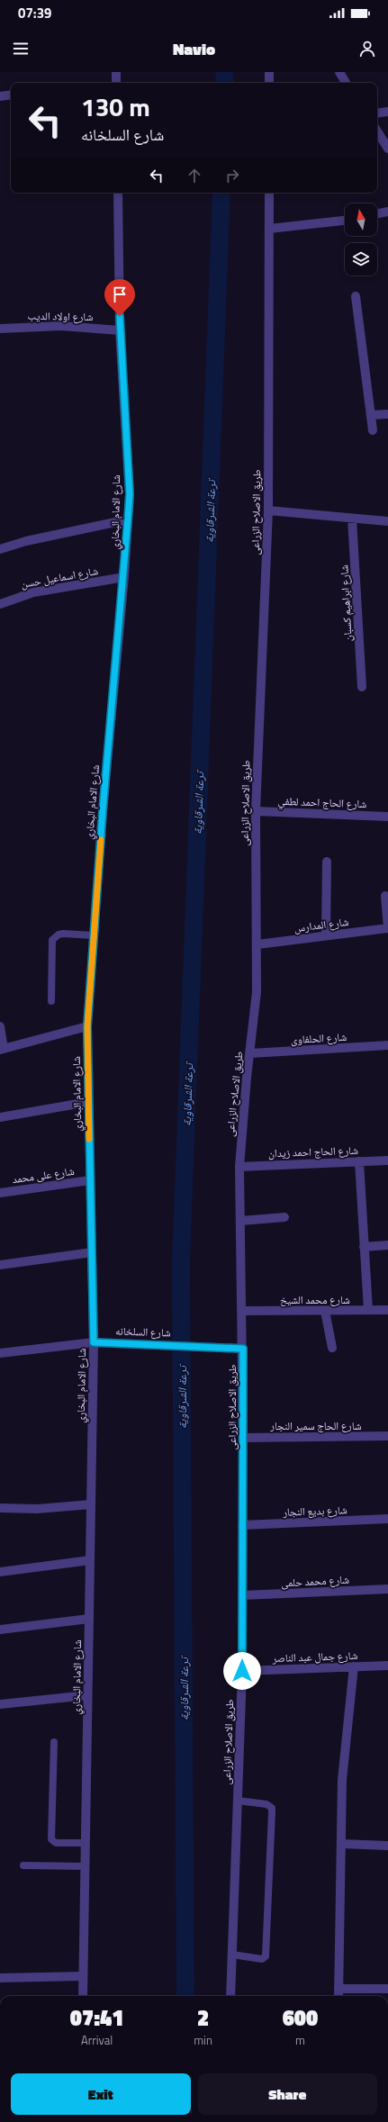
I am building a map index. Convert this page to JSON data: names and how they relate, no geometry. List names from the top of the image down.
{
  "streets": {
    "street": [
      "شارع اولاد الديب",
      "شارع الامام البخاري",
      "طريق الاصلاح الزراعى",
      "شارع اسماعيل حسن",
      "شارع ابراهيم كسبان",
      "شارع الحاج احمد لطفي",
      "شارع المدارس",
      "شارع الحلفاوى",
      "شارع الحاج احمد زيدان",
      "شارع على محمد",
      "شارع محمد الشيخ",
      "شارع السلخانه",
      "شارع الحاج سمير النجار",
      "شارع بديع النجار",
      "شارع محمد حلمى",
      "شارع جمال عبد الناصر"
    ]
  },
  "crossings": [
    ["شارع اولاد الديب", "شارع الامام البخاري"],
    ["شارع الامام البخاري", "شارع اسماعيل حسن"],
    ["شارع الامام البخاري", "شارع على محمد"],
    ["شارع الامام البخاري", "شارع السلخانه"],
    ["طريق الاصلاح الزراعى", "شارع الحاج احمد لطفي"],
    ["طريق الاصلاح الزراعى", "شارع المدارس"],
    ["طريق الاصلاح الزراعى", "شارع الحلفاوى"],
    ["طريق الاصلاح الزراعى", "شارع الحاج احمد زيدان"],
    ["طريق الاصلاح الزراعى", "شارع محمد الشيخ"],
    ["طريق الاصلاح الزراعى", "شارع السلخانه"],
    ["طريق الاصلاح الزراعى", "شارع الحاج سمير النجار"],
    ["طريق الاصلاح الزراعى", "شارع بديع النجار"],
    ["طريق الاصلاح الزراعى", "شارع محمد حلمى"],
    ["طريق الاصلاح الزراعى", "شارع جمال عبد الناصر"]
  ],
  "water": ["ترعة الشرقاوية"],
  "north": "top",
  "page": {
    "status": "07:39",
    "header": "Navio",
    "turn": ["130 m", "شارع السلخانه"],
    "eta": [
      "07:41",
      "Arrival",
      "2",
      "min",
      "600",
      "m"
    ],
    "buttons": ["Exit", "Share"]
  }
}
